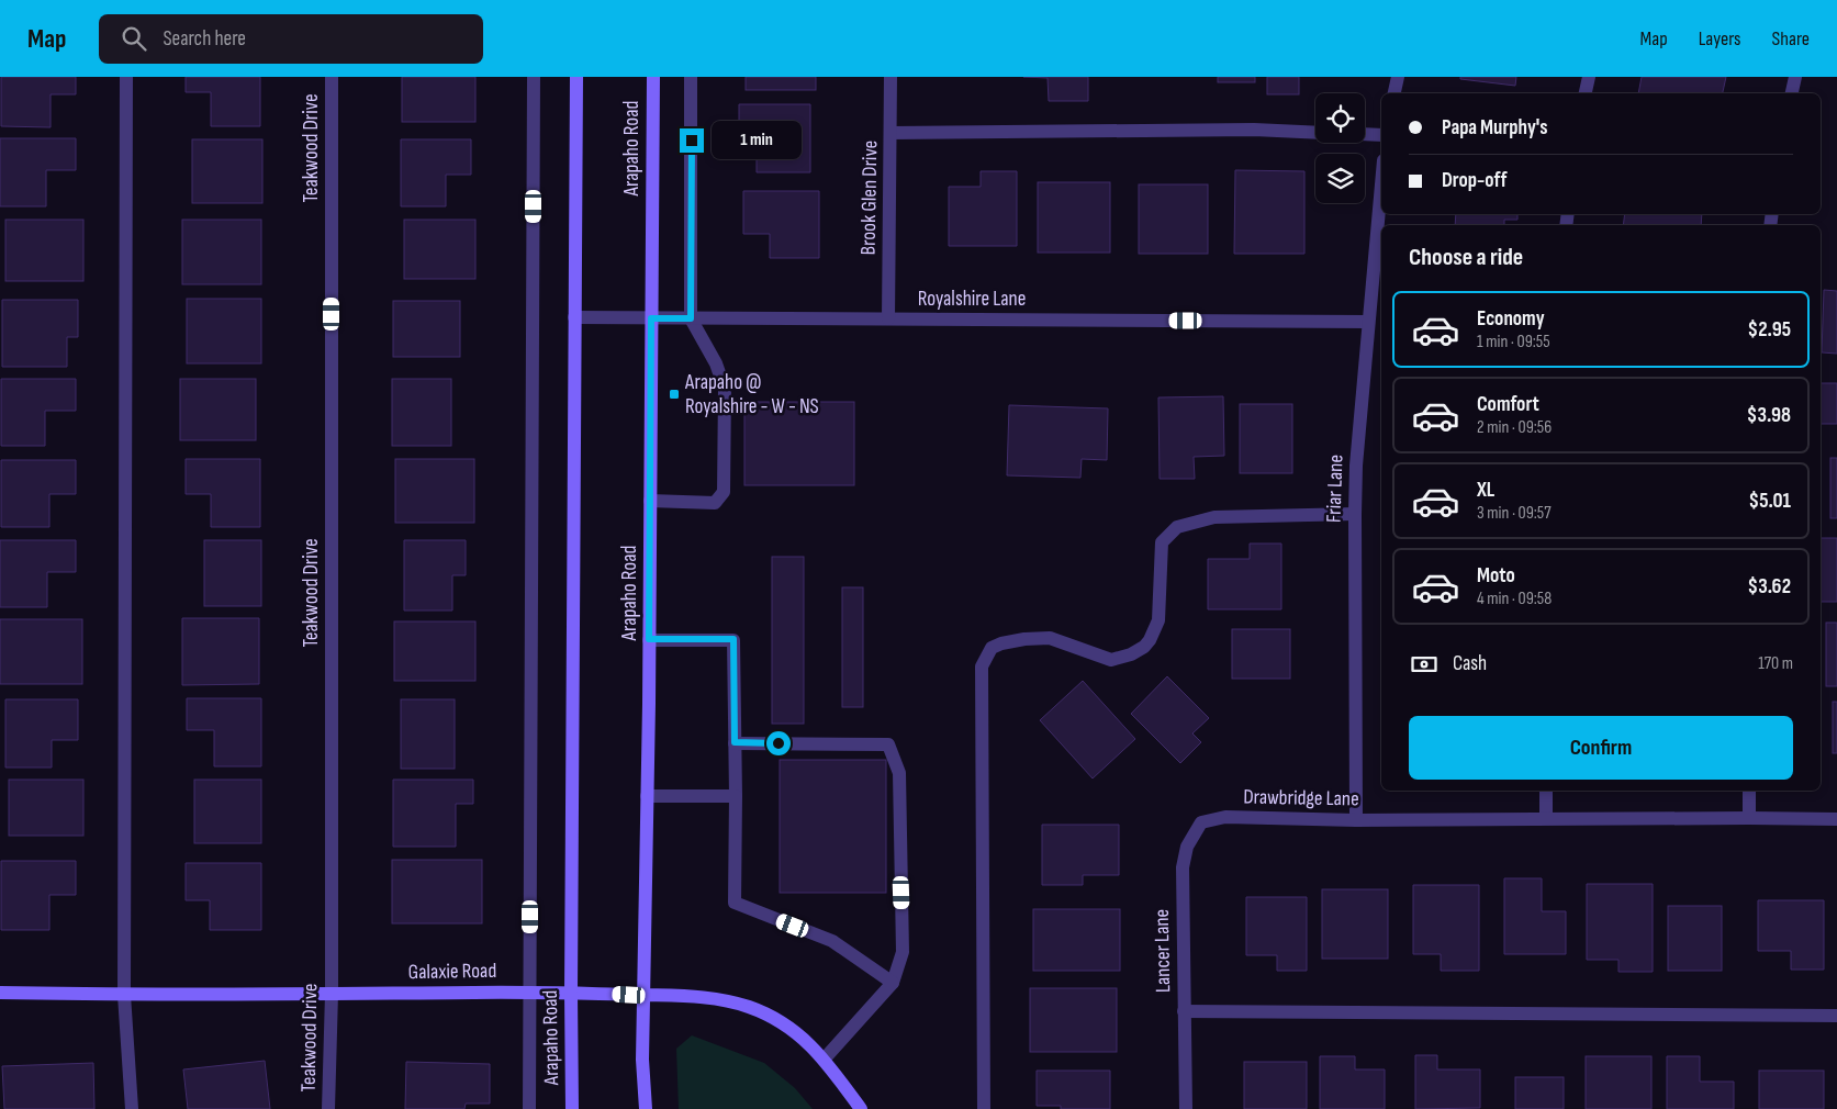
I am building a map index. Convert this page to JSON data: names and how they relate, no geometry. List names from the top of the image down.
{
  "streets": {
    "main road": ["Arapaho Road", "Galaxie Road"],
    "street": [
      "Teakwood Drive",
      "Brook Glen Drive",
      "Royalshire Lane",
      "Friar Lane",
      "Drawbridge Lane",
      "Lancer Lane"
    ]
  },
  "crossings": [
    ["Teakwood Drive", "Galaxie Road"],
    ["Arapaho Road", "Royalshire Lane"],
    ["Arapaho Road", "Galaxie Road"],
    ["Brook Glen Drive", "Royalshire Lane"],
    ["Royalshire Lane", "Friar Lane"],
    ["Friar Lane", "Drawbridge Lane"],
    ["Drawbridge Lane", "Lancer Lane"]
  ],
  "places": {
    "transit": ["Arapaho @ Royalshire - W - NS"]
  },
  "page": {
    "header": "Map",
    "search": "Search here",
    "nav": ["Map", "Layers", "Share"],
    "banner": ["Papa Murphy's", "Drop-off"],
    "bubble": "1 min",
    "heading": "Choose a ride",
    "list": [
      {
        "name": "Economy",
        "note": "1 min · 09:55",
        "value": "$2.95"
      },
      {
        "name": "Comfort",
        "note": "2 min · 09:56",
        "value": "$3.98"
      },
      {
        "name": "XL",
        "note": "3 min · 09:57",
        "value": "$5.01"
      },
      {
        "name": "Moto",
        "note": "4 min · 09:58",
        "value": "$3.62"
      }
    ],
    "pay": ["Cash", "170 m"],
    "buttons": "Confirm"
  }
}
